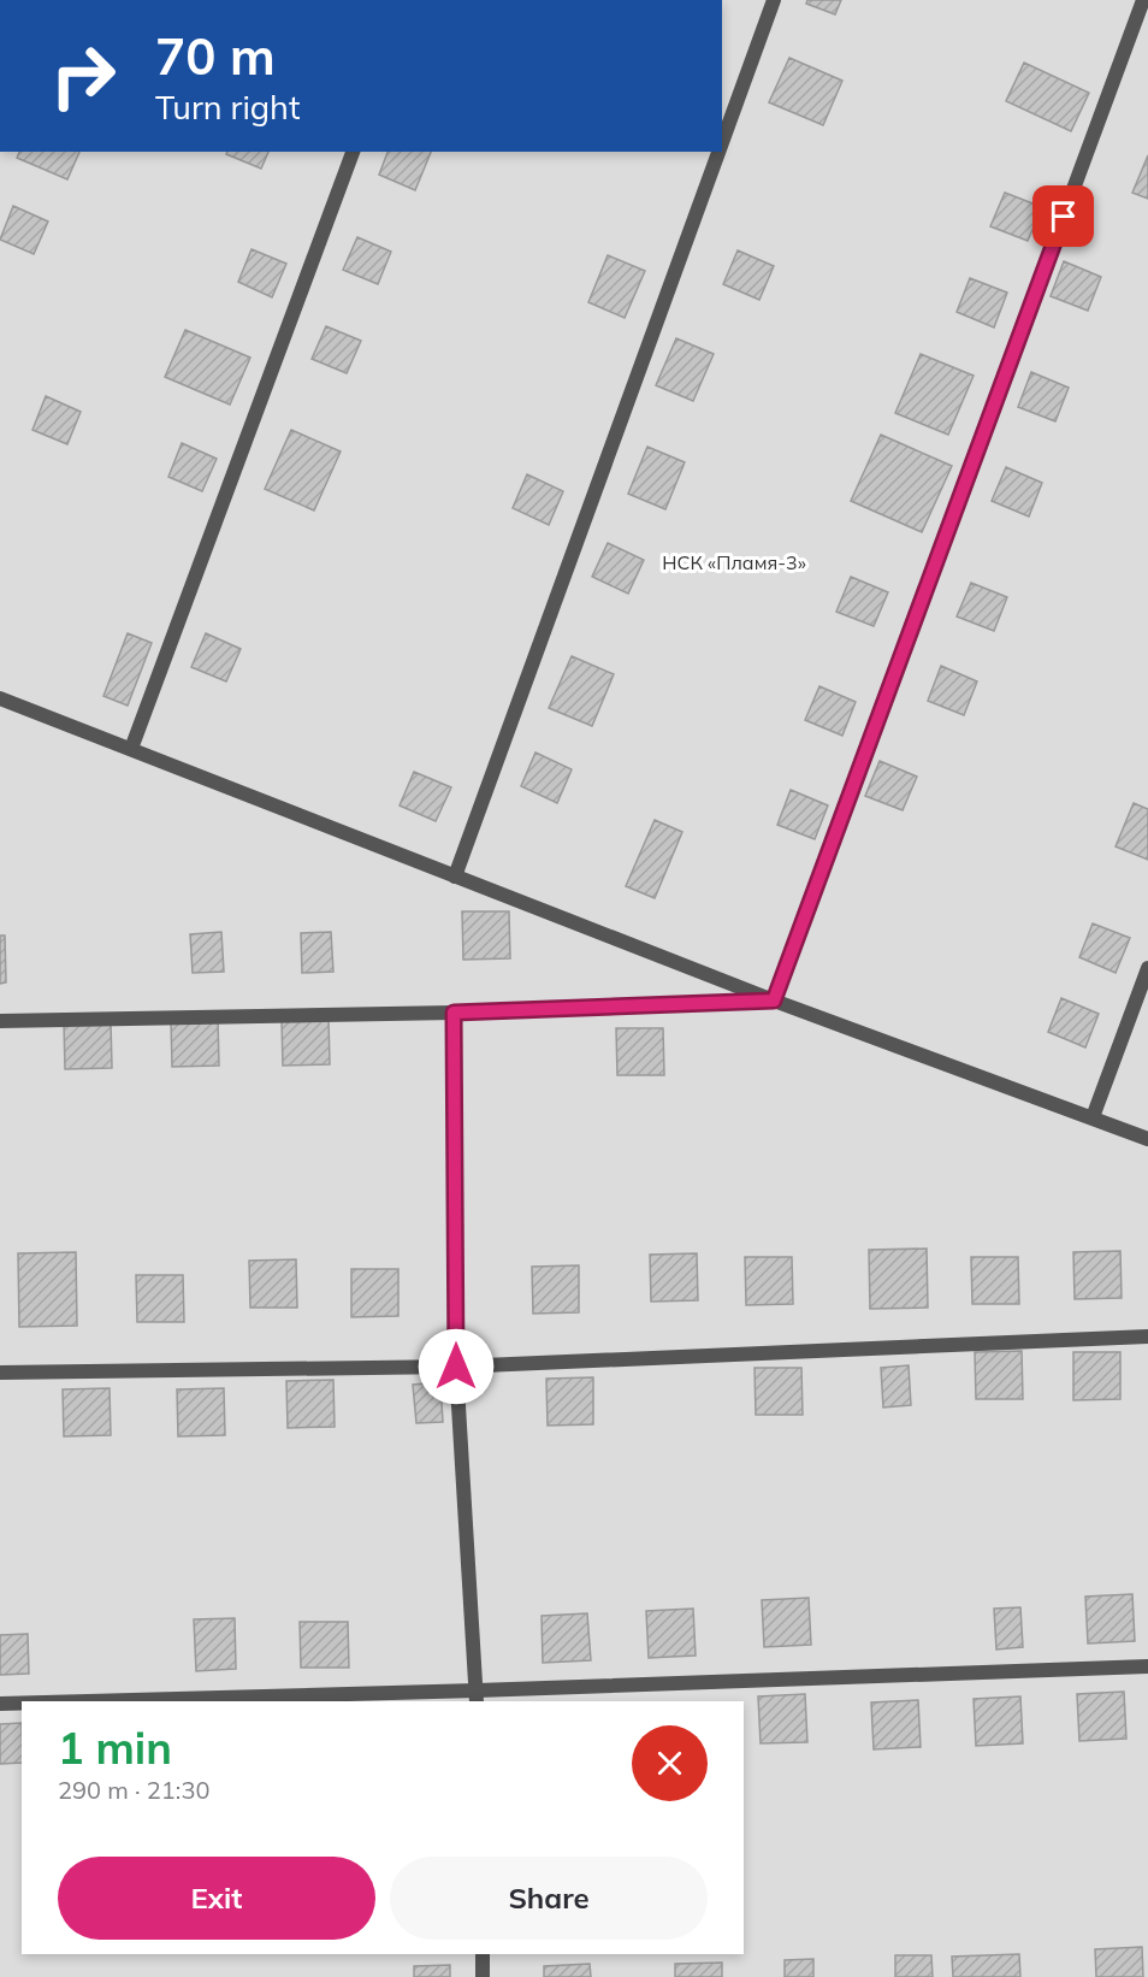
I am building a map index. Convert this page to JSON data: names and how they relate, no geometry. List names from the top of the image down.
{
  "parks": ["НСК «Пламя-3»"],
  "page": {
    "turn": ["70 m", "Turn right"],
    "heading": ["1 min", "290 m · 21:30"],
    "buttons": ["Exit", "Share"]
  }
}
